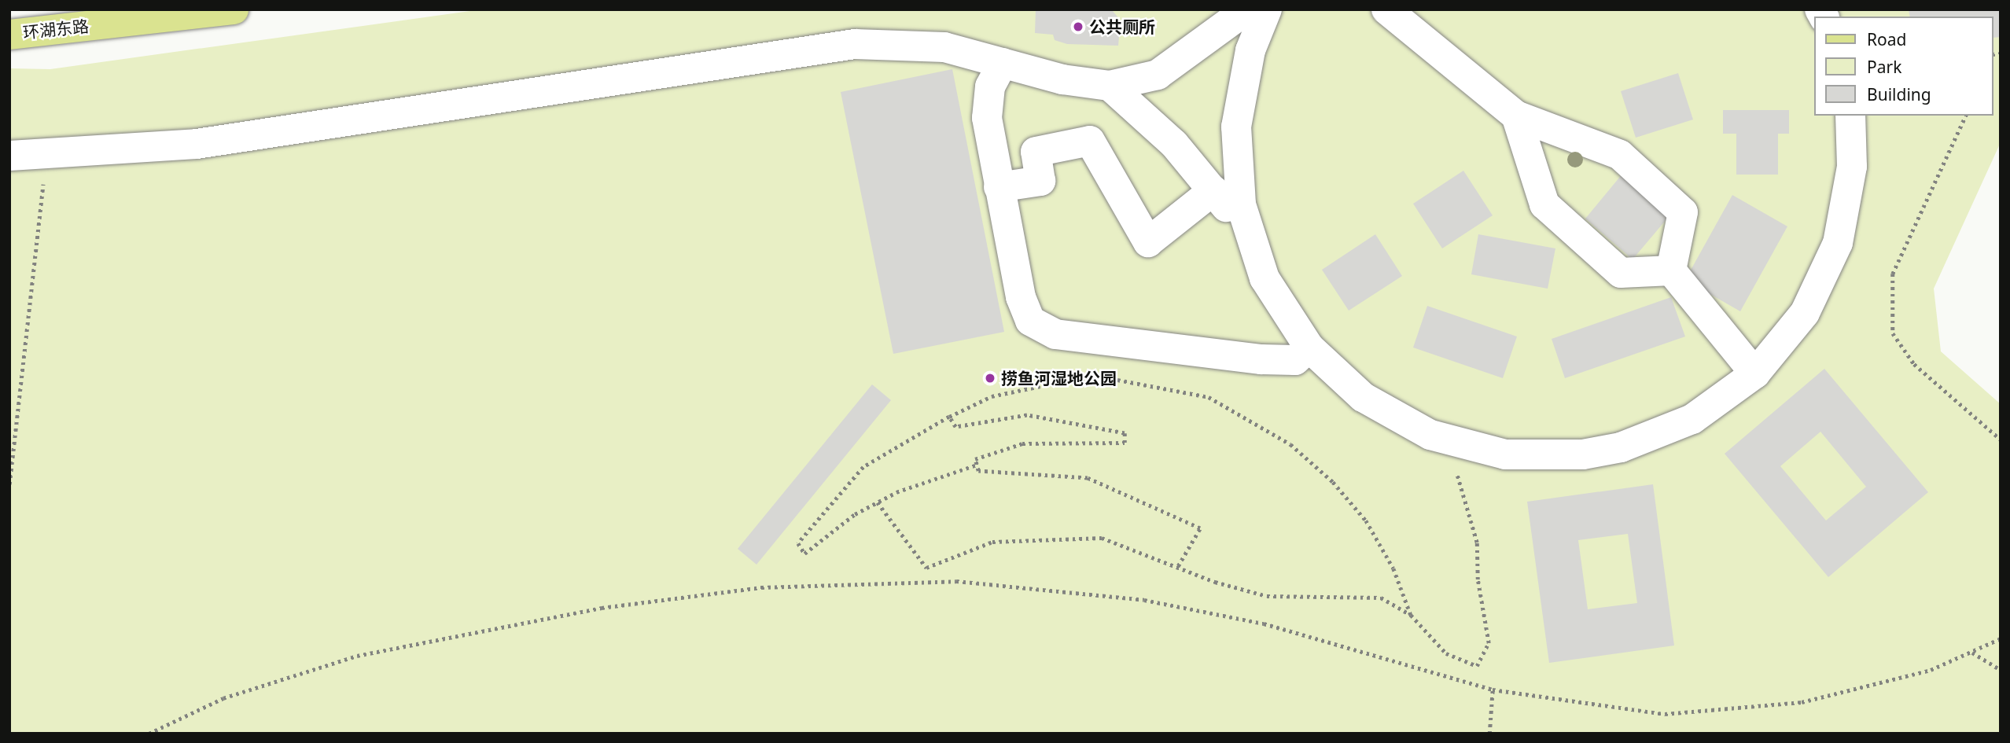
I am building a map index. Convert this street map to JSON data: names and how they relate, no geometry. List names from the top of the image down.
{
  "streets": {
    "main road": ["环湖东路"]
  },
  "places": ["公共厕所", "捞鱼河湿地公园"],
  "legend": ["Road", "Park", "Building"]
}
